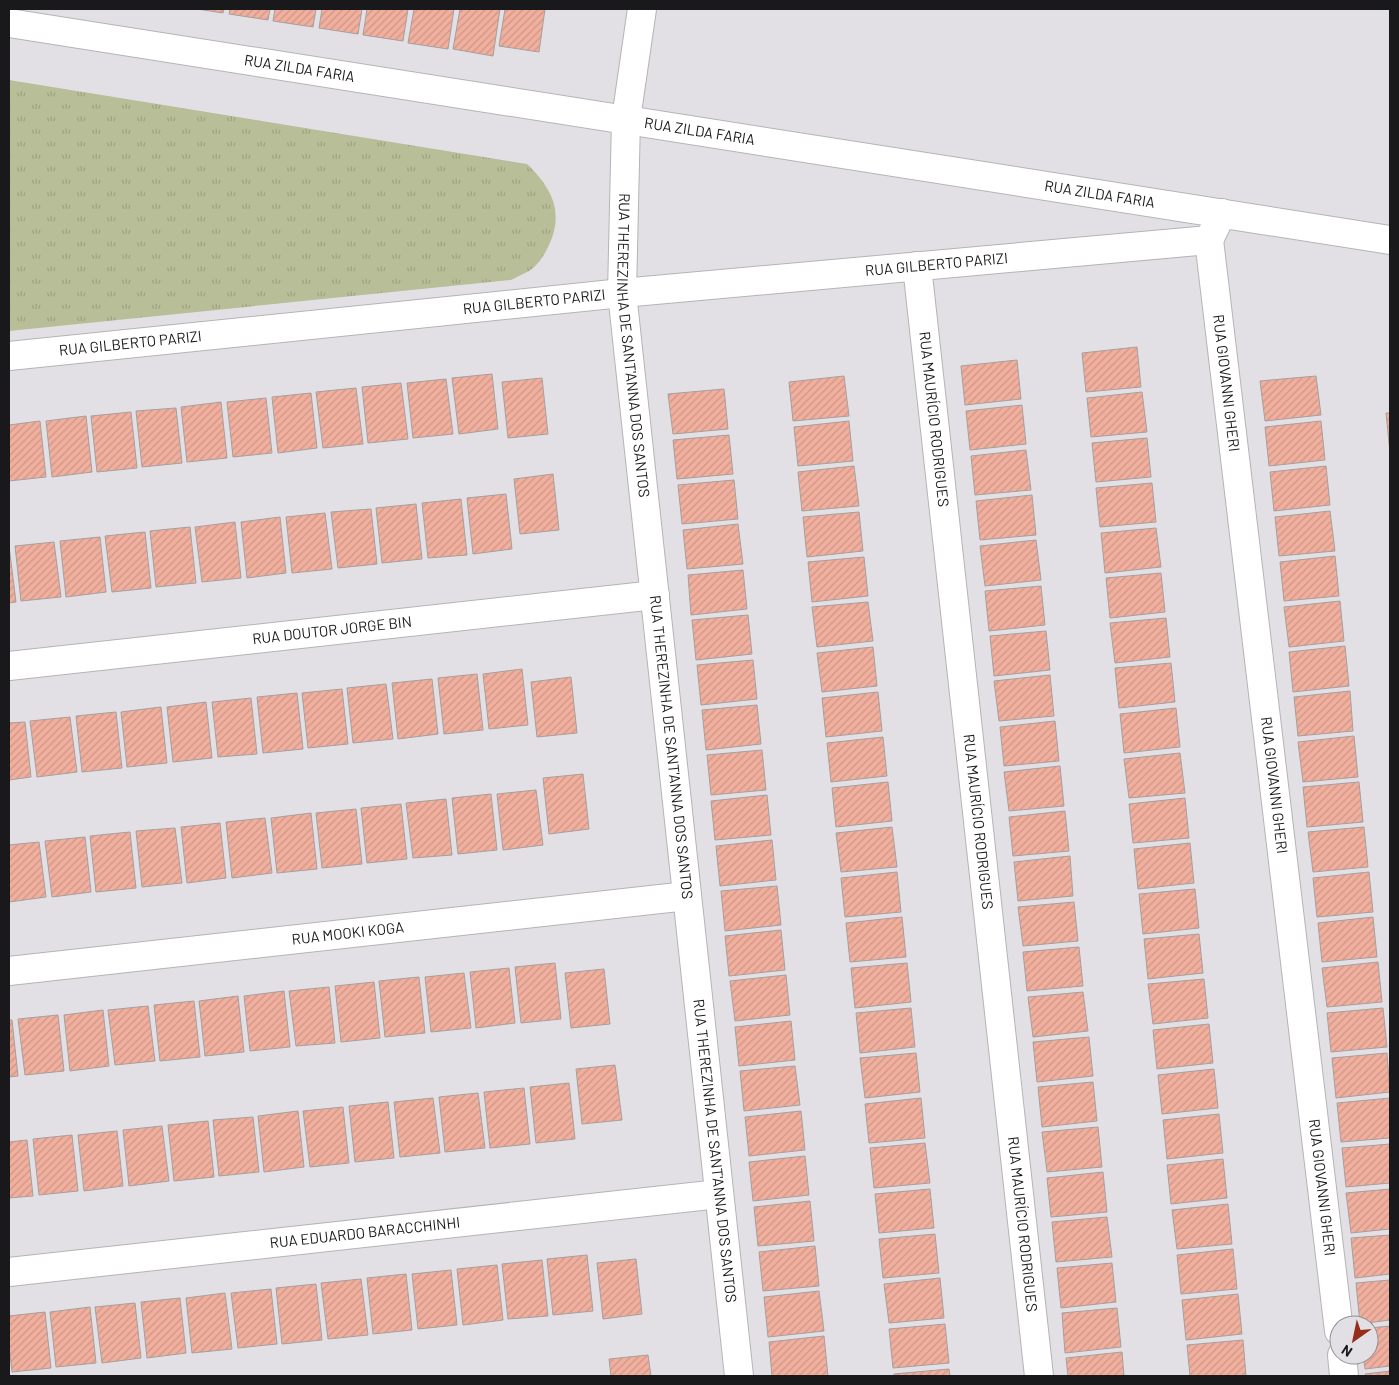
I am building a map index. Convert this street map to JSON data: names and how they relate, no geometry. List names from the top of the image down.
{
  "streets": {
    "street": [
      "RUA ZILDA FARIA",
      "RUA GILBERTO PARIZI",
      "RUA THEREZINHA DE SANT'ANNA DOS SANTOS",
      "RUA GIOVANNI GHERI",
      "RUA MAURÍCIO RODRIGUES",
      "RUA DOUTOR JORGE BIN",
      "RUA MOOKI KOGA",
      "RUA EDUARDO BARACCHINHI"
    ]
  },
  "crossings": [
    ["RUA ZILDA FARIA", "RUA THEREZINHA DE SANT'ANNA DOS SANTOS"],
    ["RUA GILBERTO PARIZI", "RUA THEREZINHA DE SANT'ANNA DOS SANTOS"],
    ["RUA GILBERTO PARIZI", "RUA GIOVANNI GHERI"],
    ["RUA GILBERTO PARIZI", "RUA MAURÍCIO RODRIGUES"],
    ["RUA THEREZINHA DE SANT'ANNA DOS SANTOS", "RUA DOUTOR JORGE BIN"],
    ["RUA THEREZINHA DE SANT'ANNA DOS SANTOS", "RUA MOOKI KOGA"],
    ["RUA THEREZINHA DE SANT'ANNA DOS SANTOS", "RUA EDUARDO BARACCHINHI"]
  ],
  "north": "bottom left"
}
